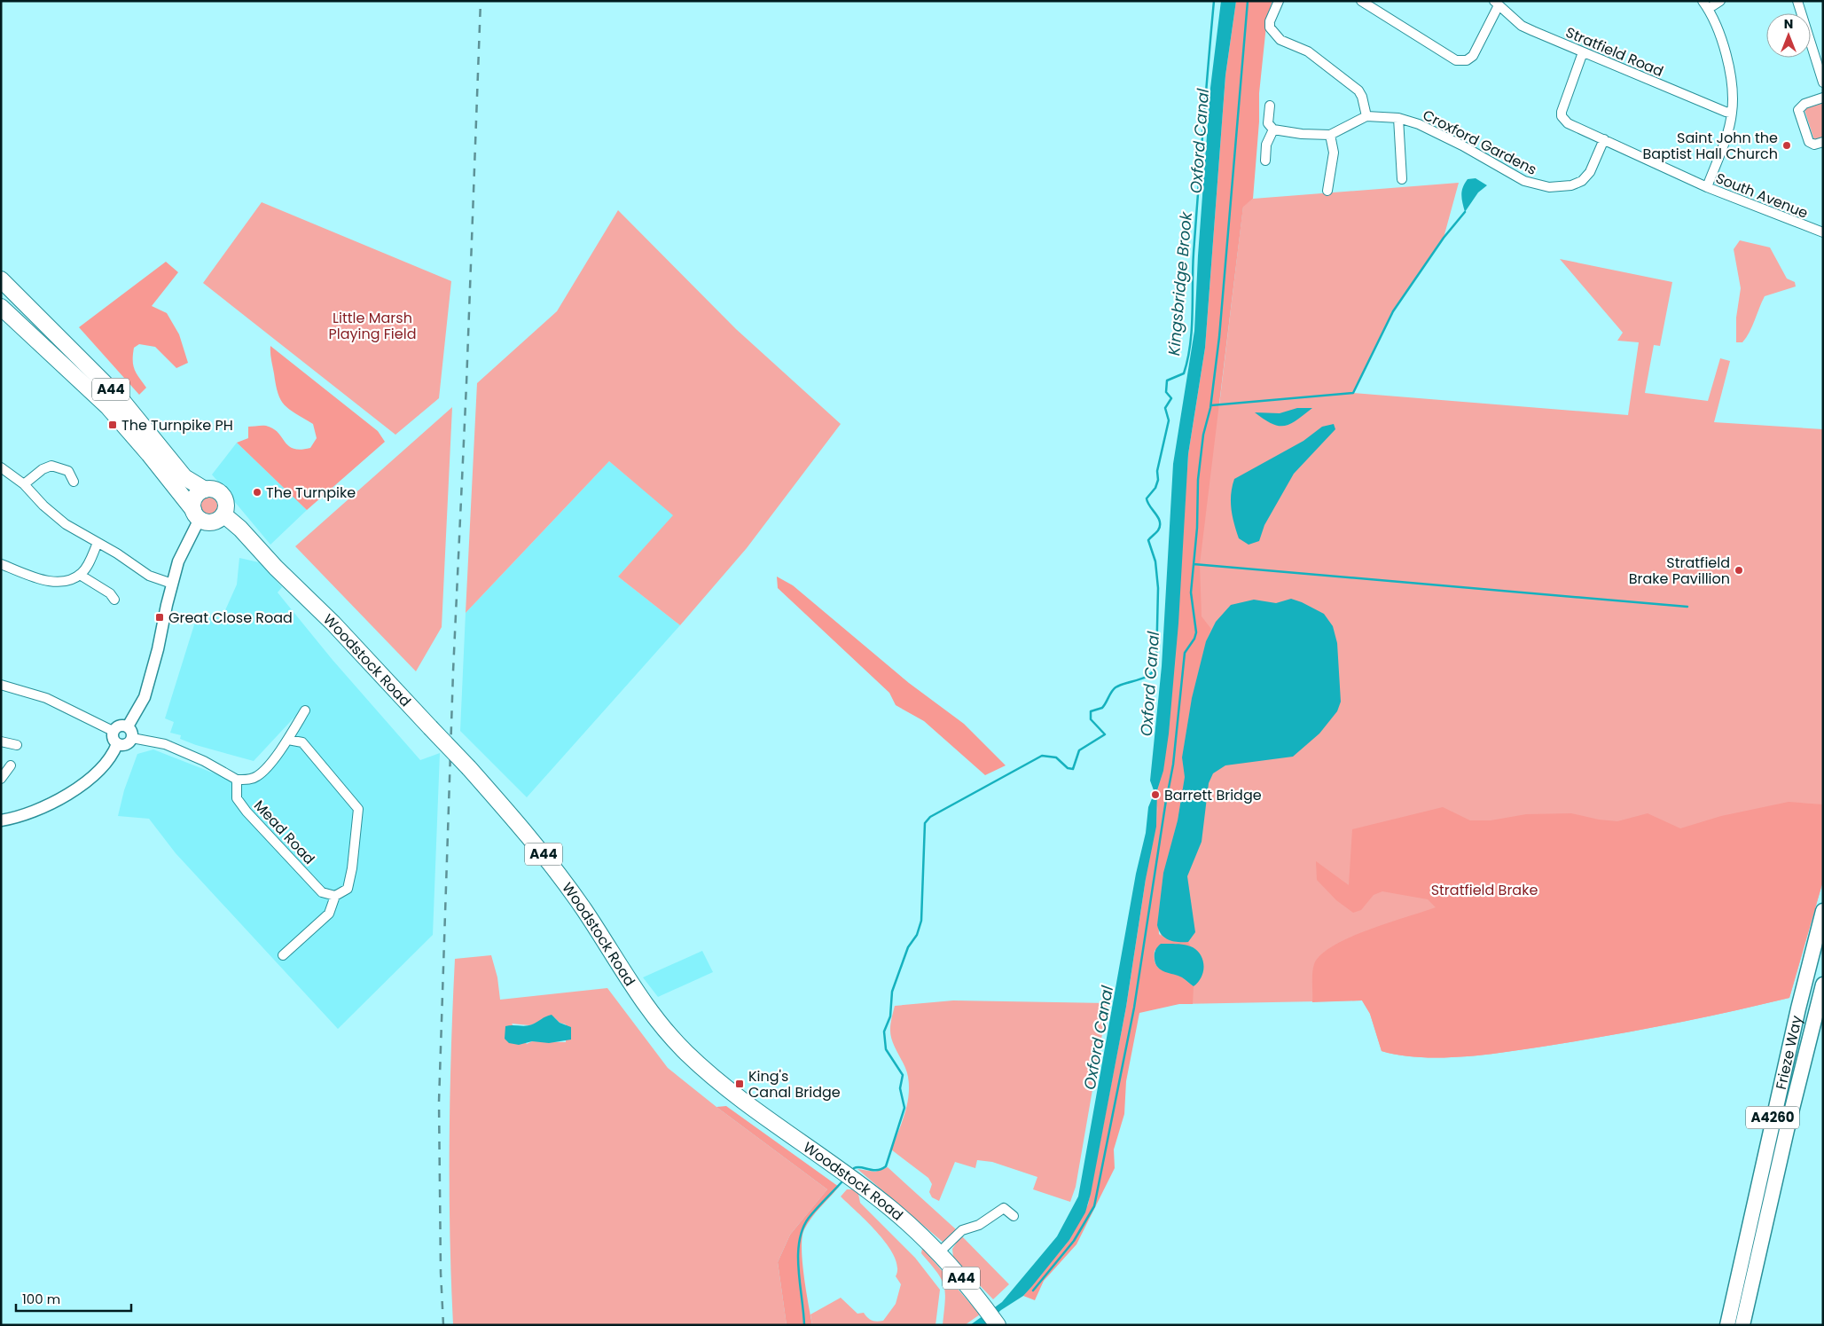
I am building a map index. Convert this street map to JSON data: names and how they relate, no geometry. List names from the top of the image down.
{
  "streets": {
    "highway": ["A44", "Woodstock Road"],
    "main road": ["Frieze Way", "A4260"],
    "street": [
      "Stratfield Road",
      "Croxford Gardens",
      "South Avenue",
      "Mead Road"
    ]
  },
  "crossings": [
    ["Stratfield Road", "South Avenue"],
    ["Croxford Gardens", "South Avenue"],
    ["A44", "Woodstock Road"]
  ],
  "water": ["Oxford Canal", "Kingsbridge Brook"],
  "parks": ["Little Marsh Playing Field", "Stratfield Brake"],
  "places": {
    "other": [
      "Saint John the Baptist Hall Church",
      "The Turnpike",
      "Stratfield Brake Pavillion",
      "Barrett Bridge"
    ],
    "transit": ["The Turnpike PH", "Great Close Road", "King's Canal Bridge"]
  },
  "scale_bar": "100 m",
  "north": "top"
}
